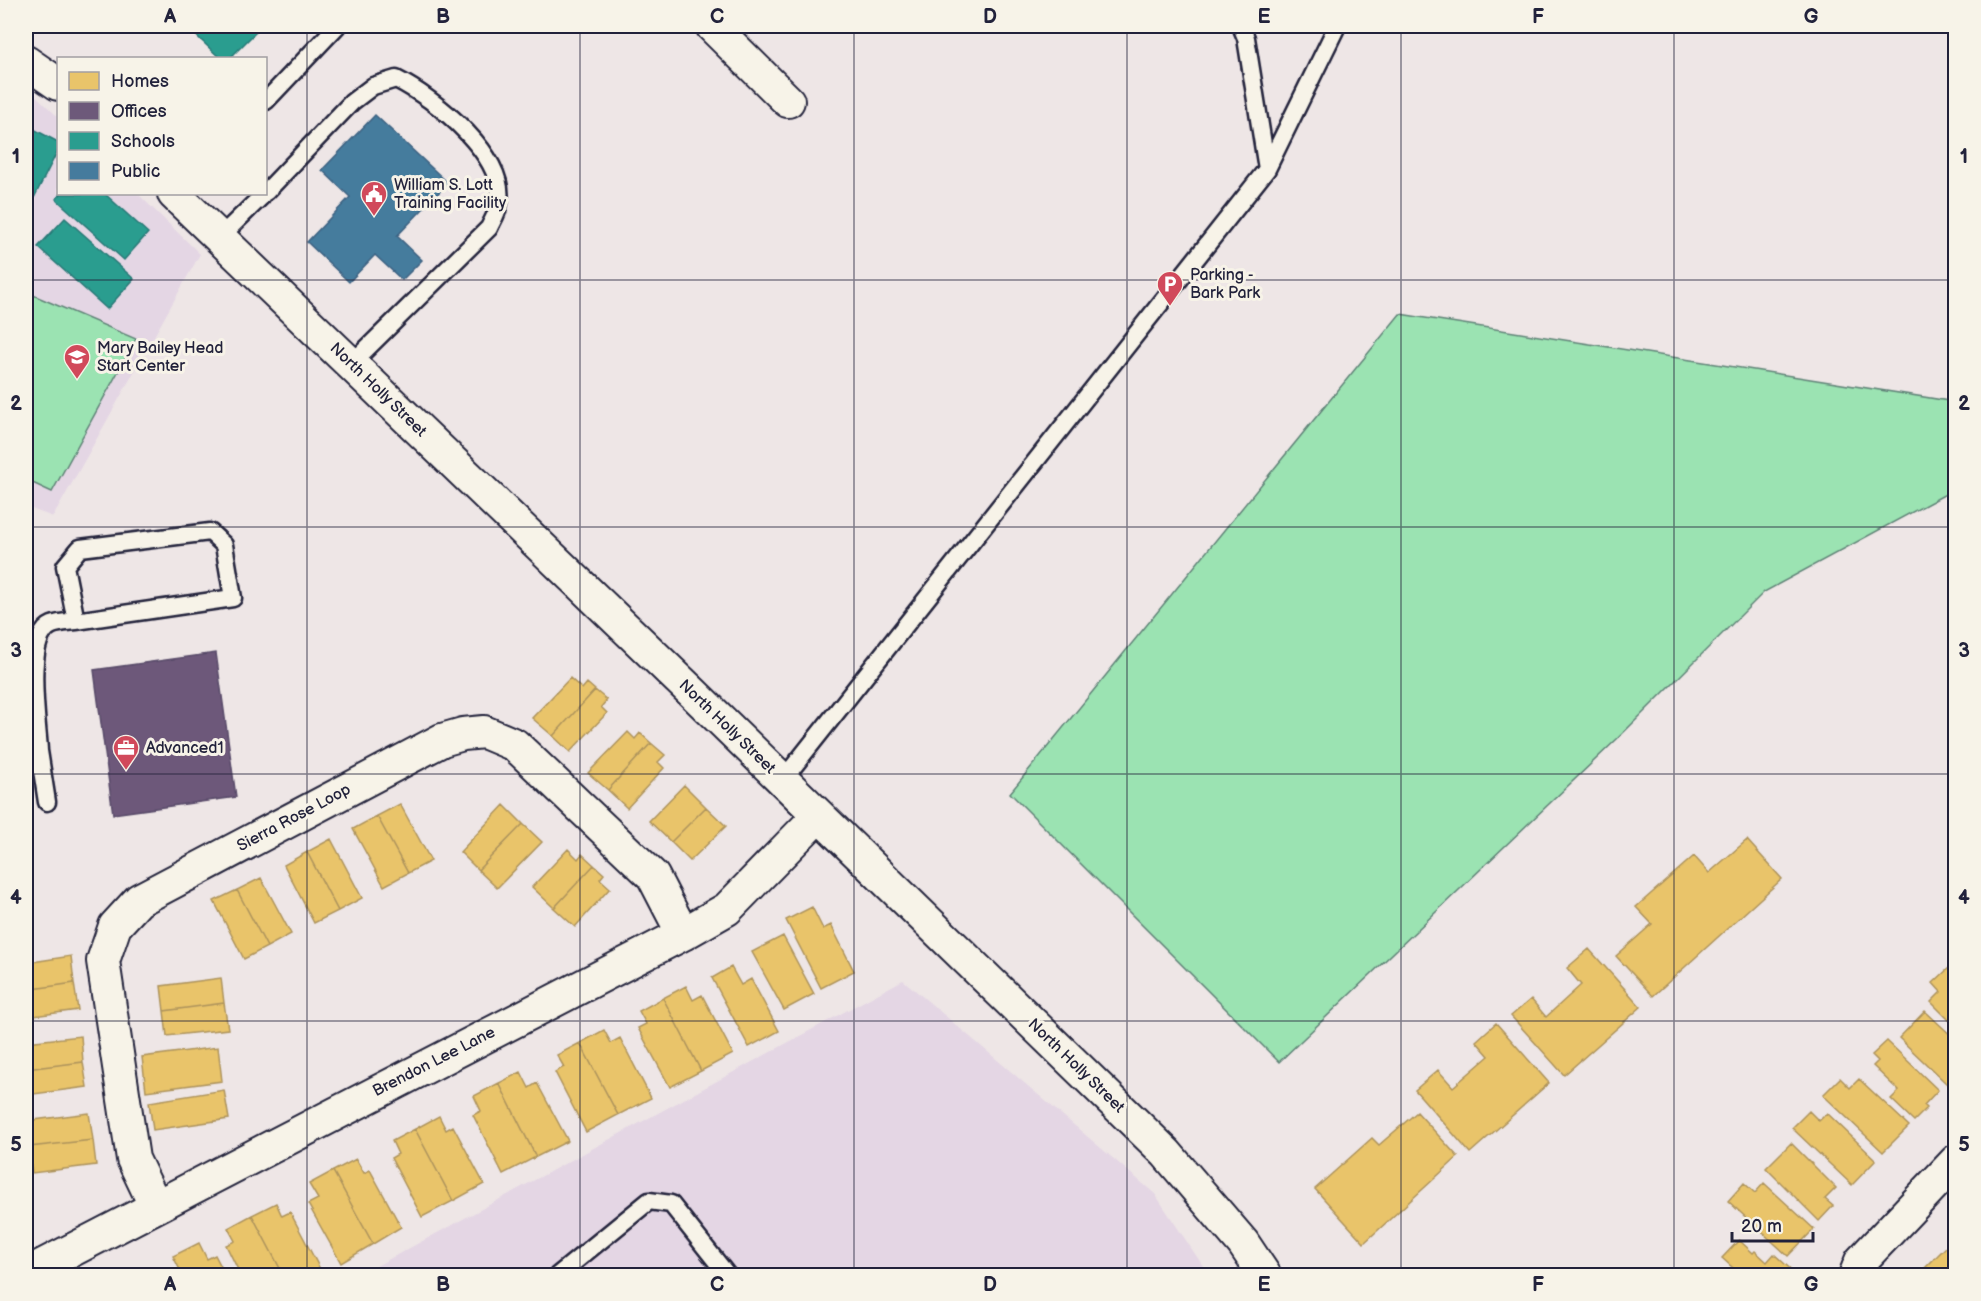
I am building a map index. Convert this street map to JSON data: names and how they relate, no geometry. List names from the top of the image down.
{
  "streets": {
    "street": ["North Holly Street", "Sierra Rose Loop", "Brendon Lee Lane"]
  },
  "crossings": [
    ["North Holly Street", "Brendon Lee Lane"],
    ["Sierra Rose Loop", "Brendon Lee Lane"]
  ],
  "places": {
    "public building": ["William S. Lott Training Facility"],
    "parking": ["Parking - Bark Park"],
    "school or university": ["Mary Bailey Head Start Center"],
    "office": ["Advanced1"]
  },
  "legend": [
    "Homes",
    "Offices",
    "Schools",
    "Public"
  ],
  "scale_bar": "20 m",
  "grid": {
    "columns": [
      "A",
      "B",
      "C",
      "D",
      "E",
      "F",
      "G"
    ],
    "rows": [
      "1",
      "2",
      "3",
      "4",
      "5"
    ]
  }
}
